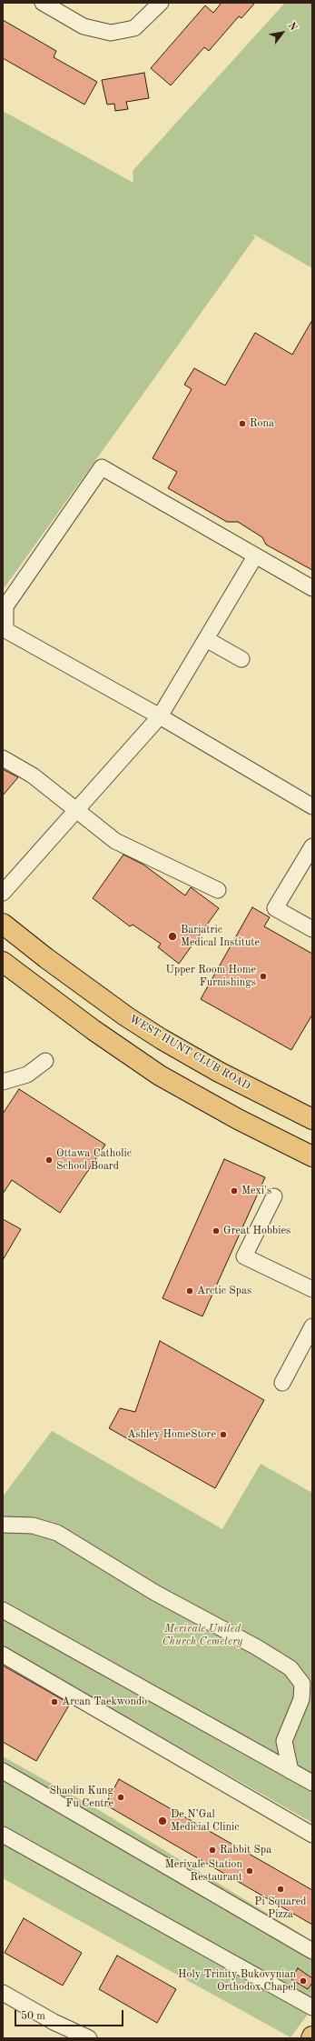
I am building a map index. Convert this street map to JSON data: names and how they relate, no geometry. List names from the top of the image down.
{
  "streets": {
    "main road": ["WEST HUNT CLUB ROAD"]
  },
  "parks": ["Merivale United Church Cemetery"],
  "places": [
    "Rona",
    "Bariatric Medical Institute",
    "Upper Room Home Furnishings",
    "Ottawa Catholic School Board",
    "Mexi's",
    "Great Hobbies",
    "Arctic Spas",
    "Ashley HomeStore",
    "Arcan Taekwondo",
    "Shaolin Kung Fu Centre",
    "De N’Gal Medicial Clinic",
    "Rabbit Spa",
    "Merivale Station Restaurant",
    "Pi Squared Pizza",
    "Holy Trinity Bukovynian Orthodox Chapel"
  ],
  "scale_bar": "50 m",
  "north": "top right"
}
